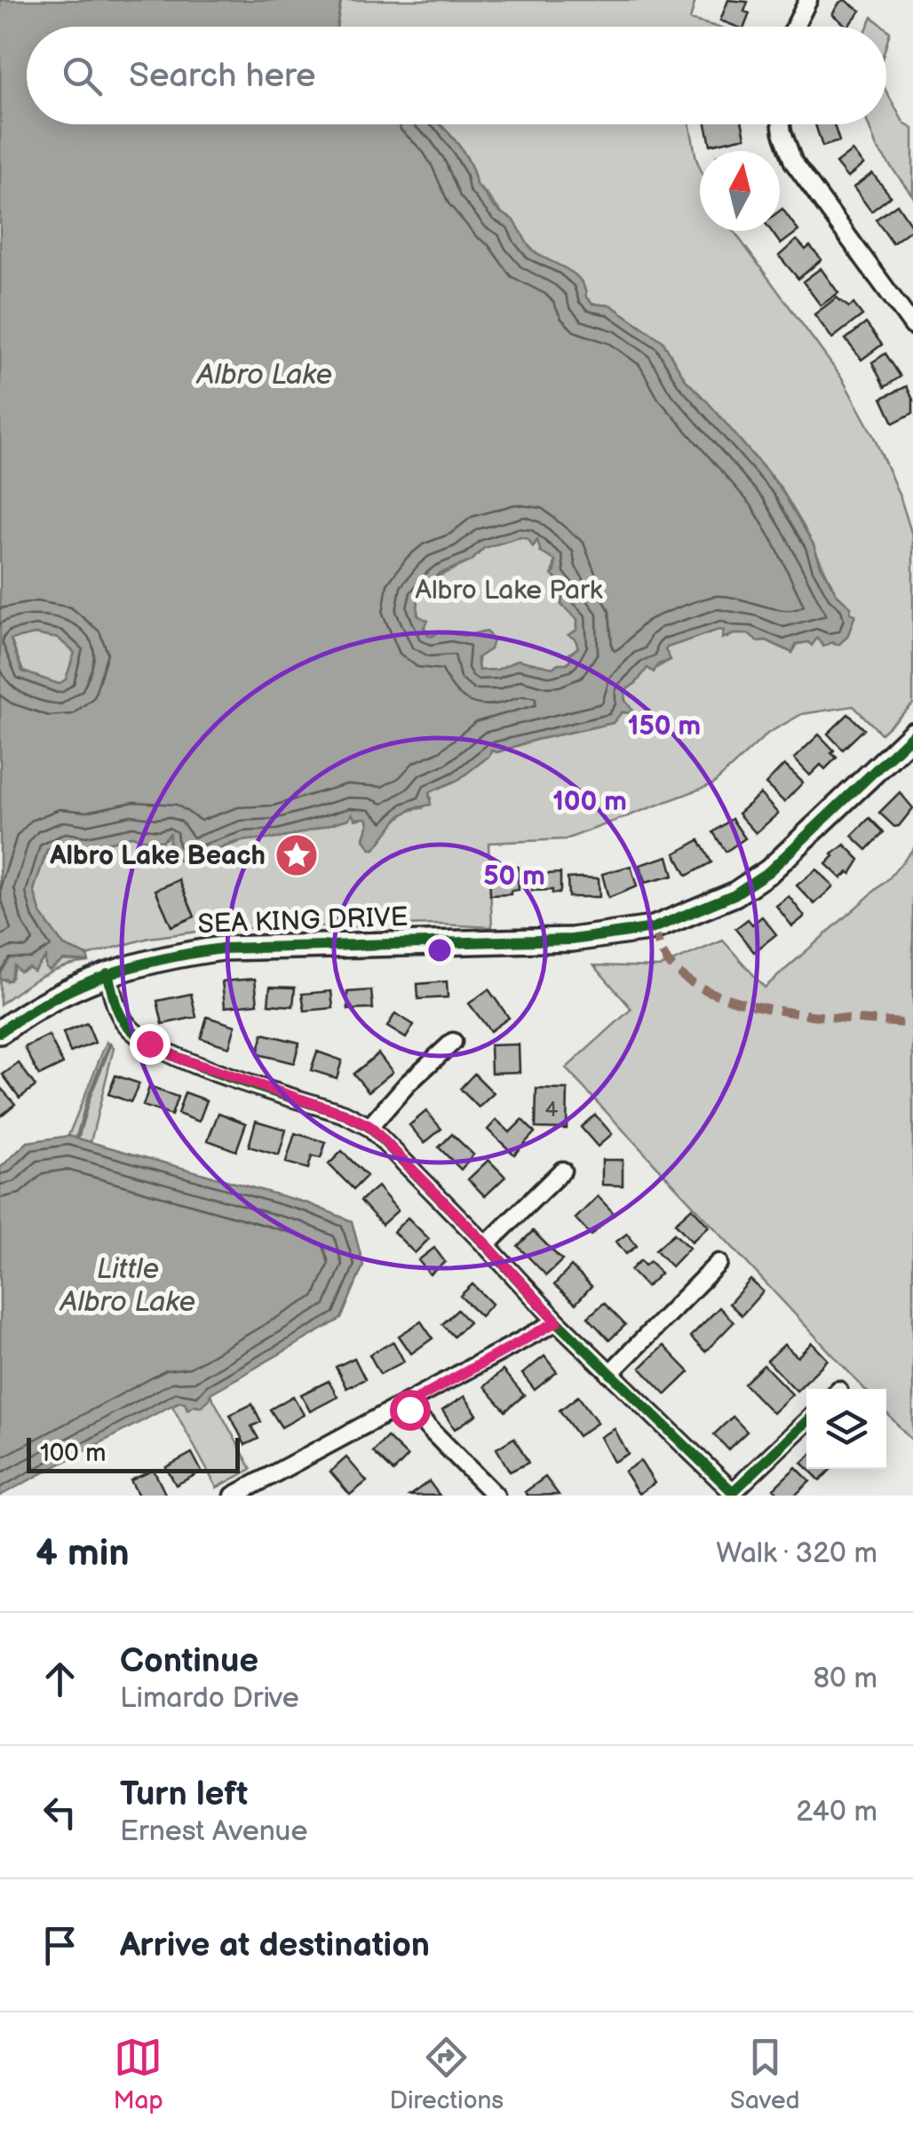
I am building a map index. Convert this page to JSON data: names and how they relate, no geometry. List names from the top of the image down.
{
  "streets": {
    "street": ["SEA KING DRIVE"]
  },
  "water": ["Albro Lake", "Little Albro Lake"],
  "parks": ["Albro Lake Park"],
  "places": {
    "place": ["Albro Lake Beach"]
  },
  "house_numbers": ["4"],
  "scale_bar": "100 m",
  "north": "top",
  "page": {
    "search": "Search here",
    "scale": "100 m",
    "heading": ["4 min", "Walk · 320 m"],
    "list": [
      ["Continue", "Limardo Drive", "80 m"],
      ["Turn left", "Ernest Avenue", "240 m"],
      "Arrive at destination"
    ],
    "nav": ["Map", "Directions", "Saved"]
  },
  "rings": ["150 m", "100 m", "50 m"]
}
